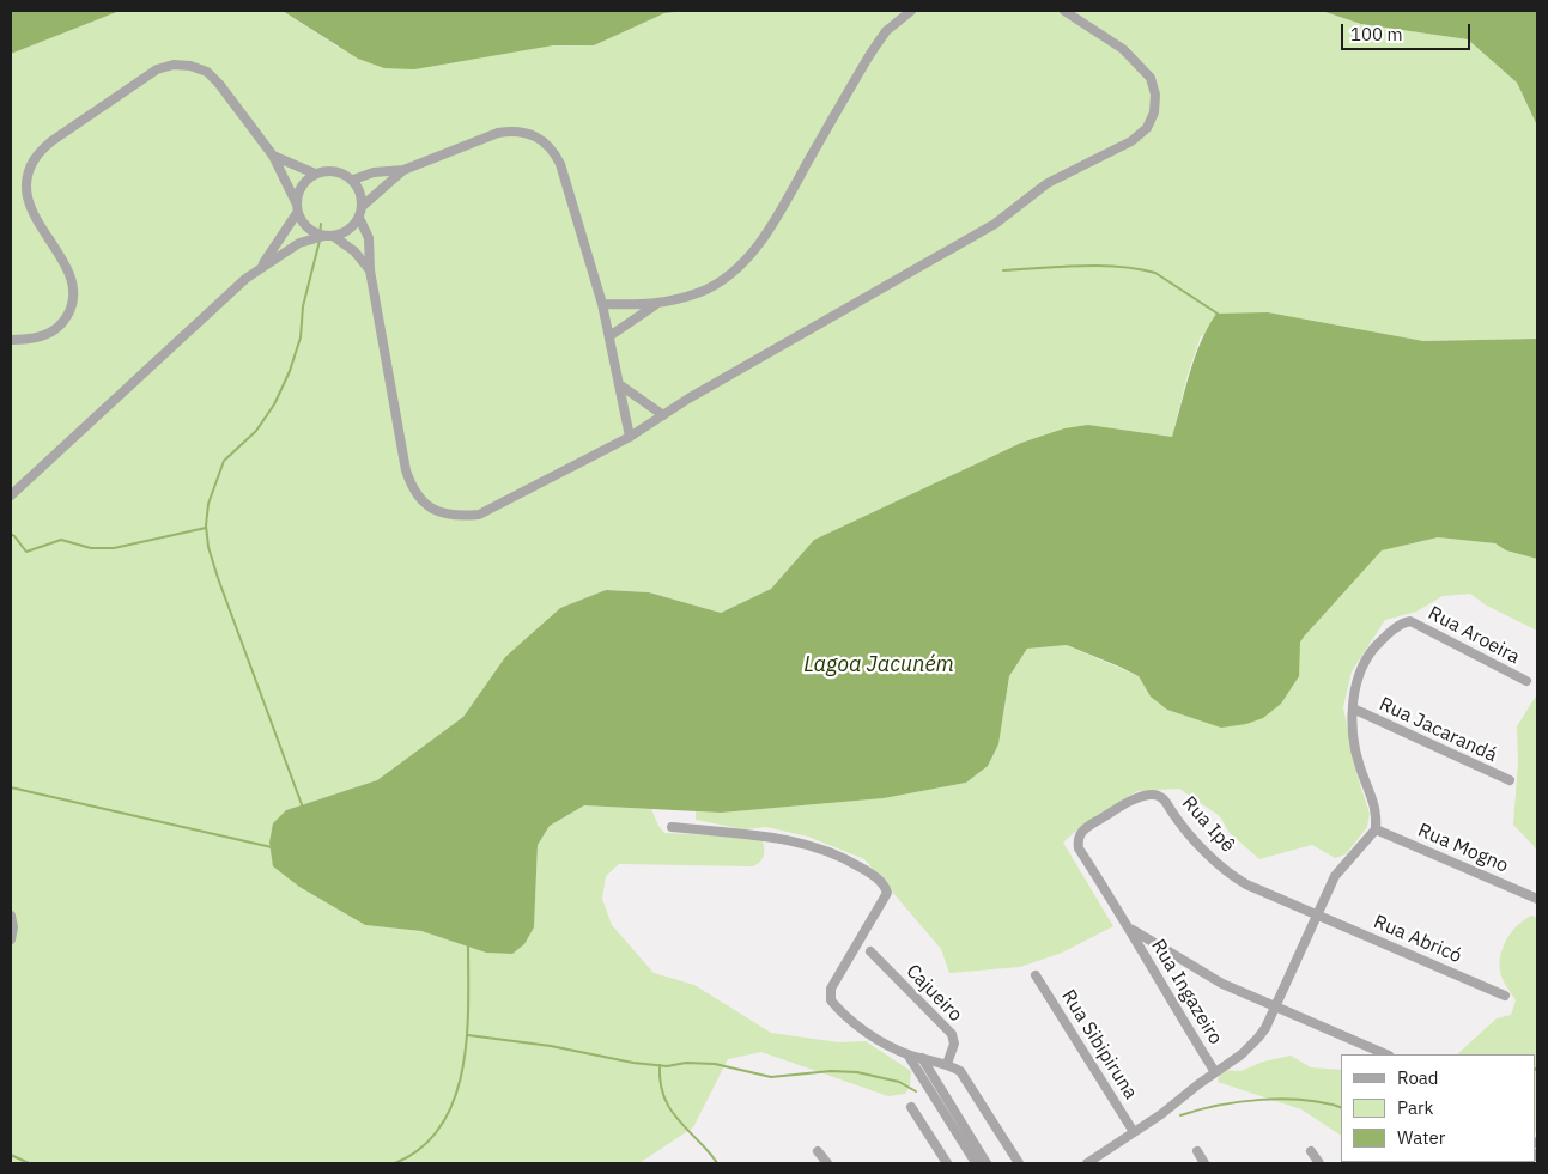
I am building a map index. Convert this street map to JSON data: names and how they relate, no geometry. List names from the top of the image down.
{
  "streets": {
    "street": [
      "Rua Aroeira",
      "Rua Jacarandá",
      "Rua Ipê",
      "Rua Mogno",
      "Rua Abricó",
      "Rua Ingazeiro",
      "Cajueiro",
      "Rua Sibipiruna"
    ]
  },
  "crossings": [
    ["Rua Aroeira", "Rua Jacarandá"],
    ["Rua Ipê", "Rua Abricó"],
    ["Rua Ipê", "Rua Ingazeiro"]
  ],
  "water": ["Lagoa Jacuném"],
  "legend": ["Road", "Park", "Water"],
  "scale_bar": "100 m"
}
